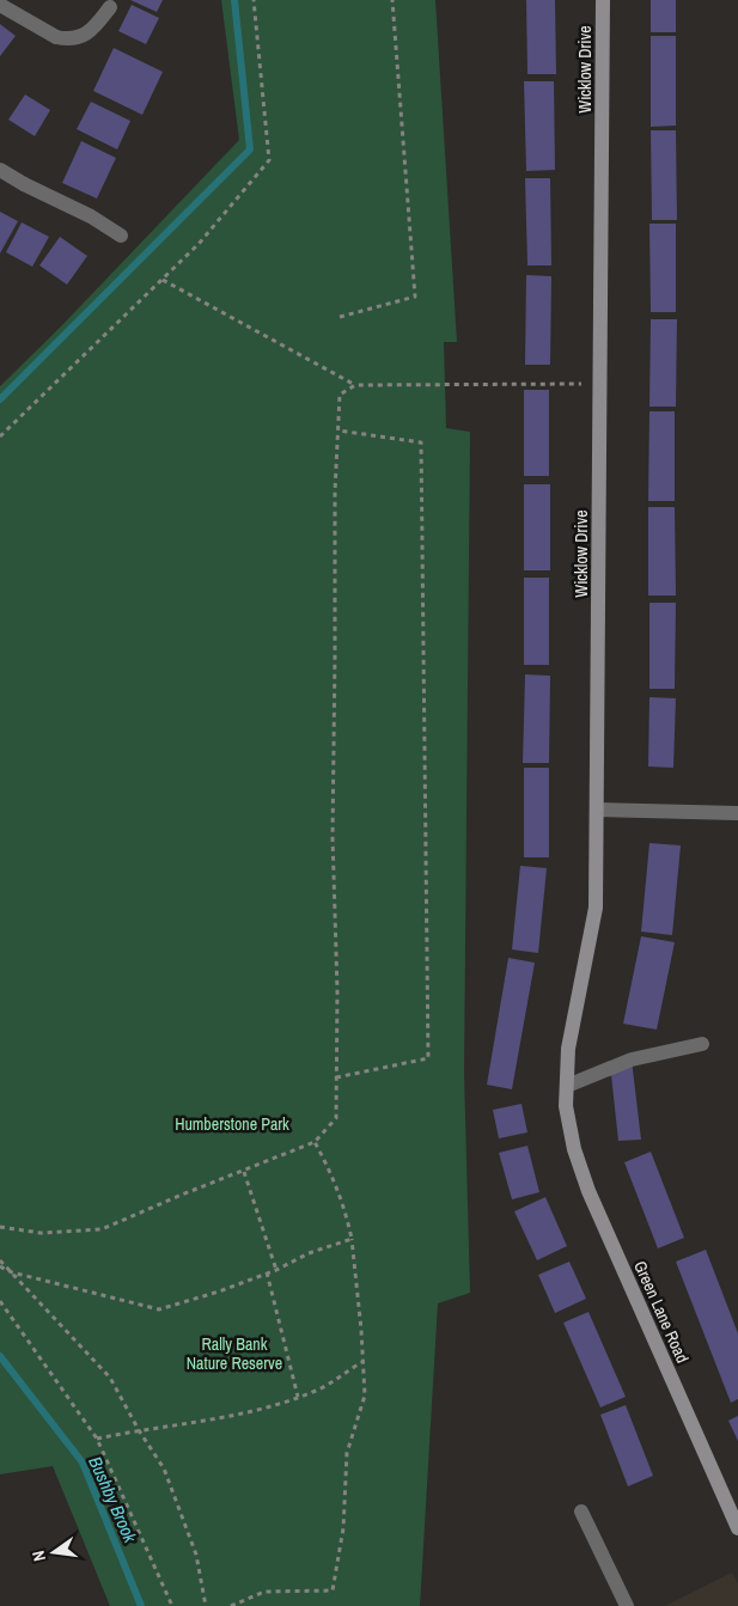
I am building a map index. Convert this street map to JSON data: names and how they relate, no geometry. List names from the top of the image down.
{
  "streets": {
    "street": ["Wicklow Drive", "Green Lane Road"]
  },
  "crossings": [
    ["Wicklow Drive", "Green Lane Road"]
  ],
  "water": ["Bushby Brook"],
  "parks": ["Humberstone Park", "Rally Bank Nature Reserve"],
  "north": "left"
}
